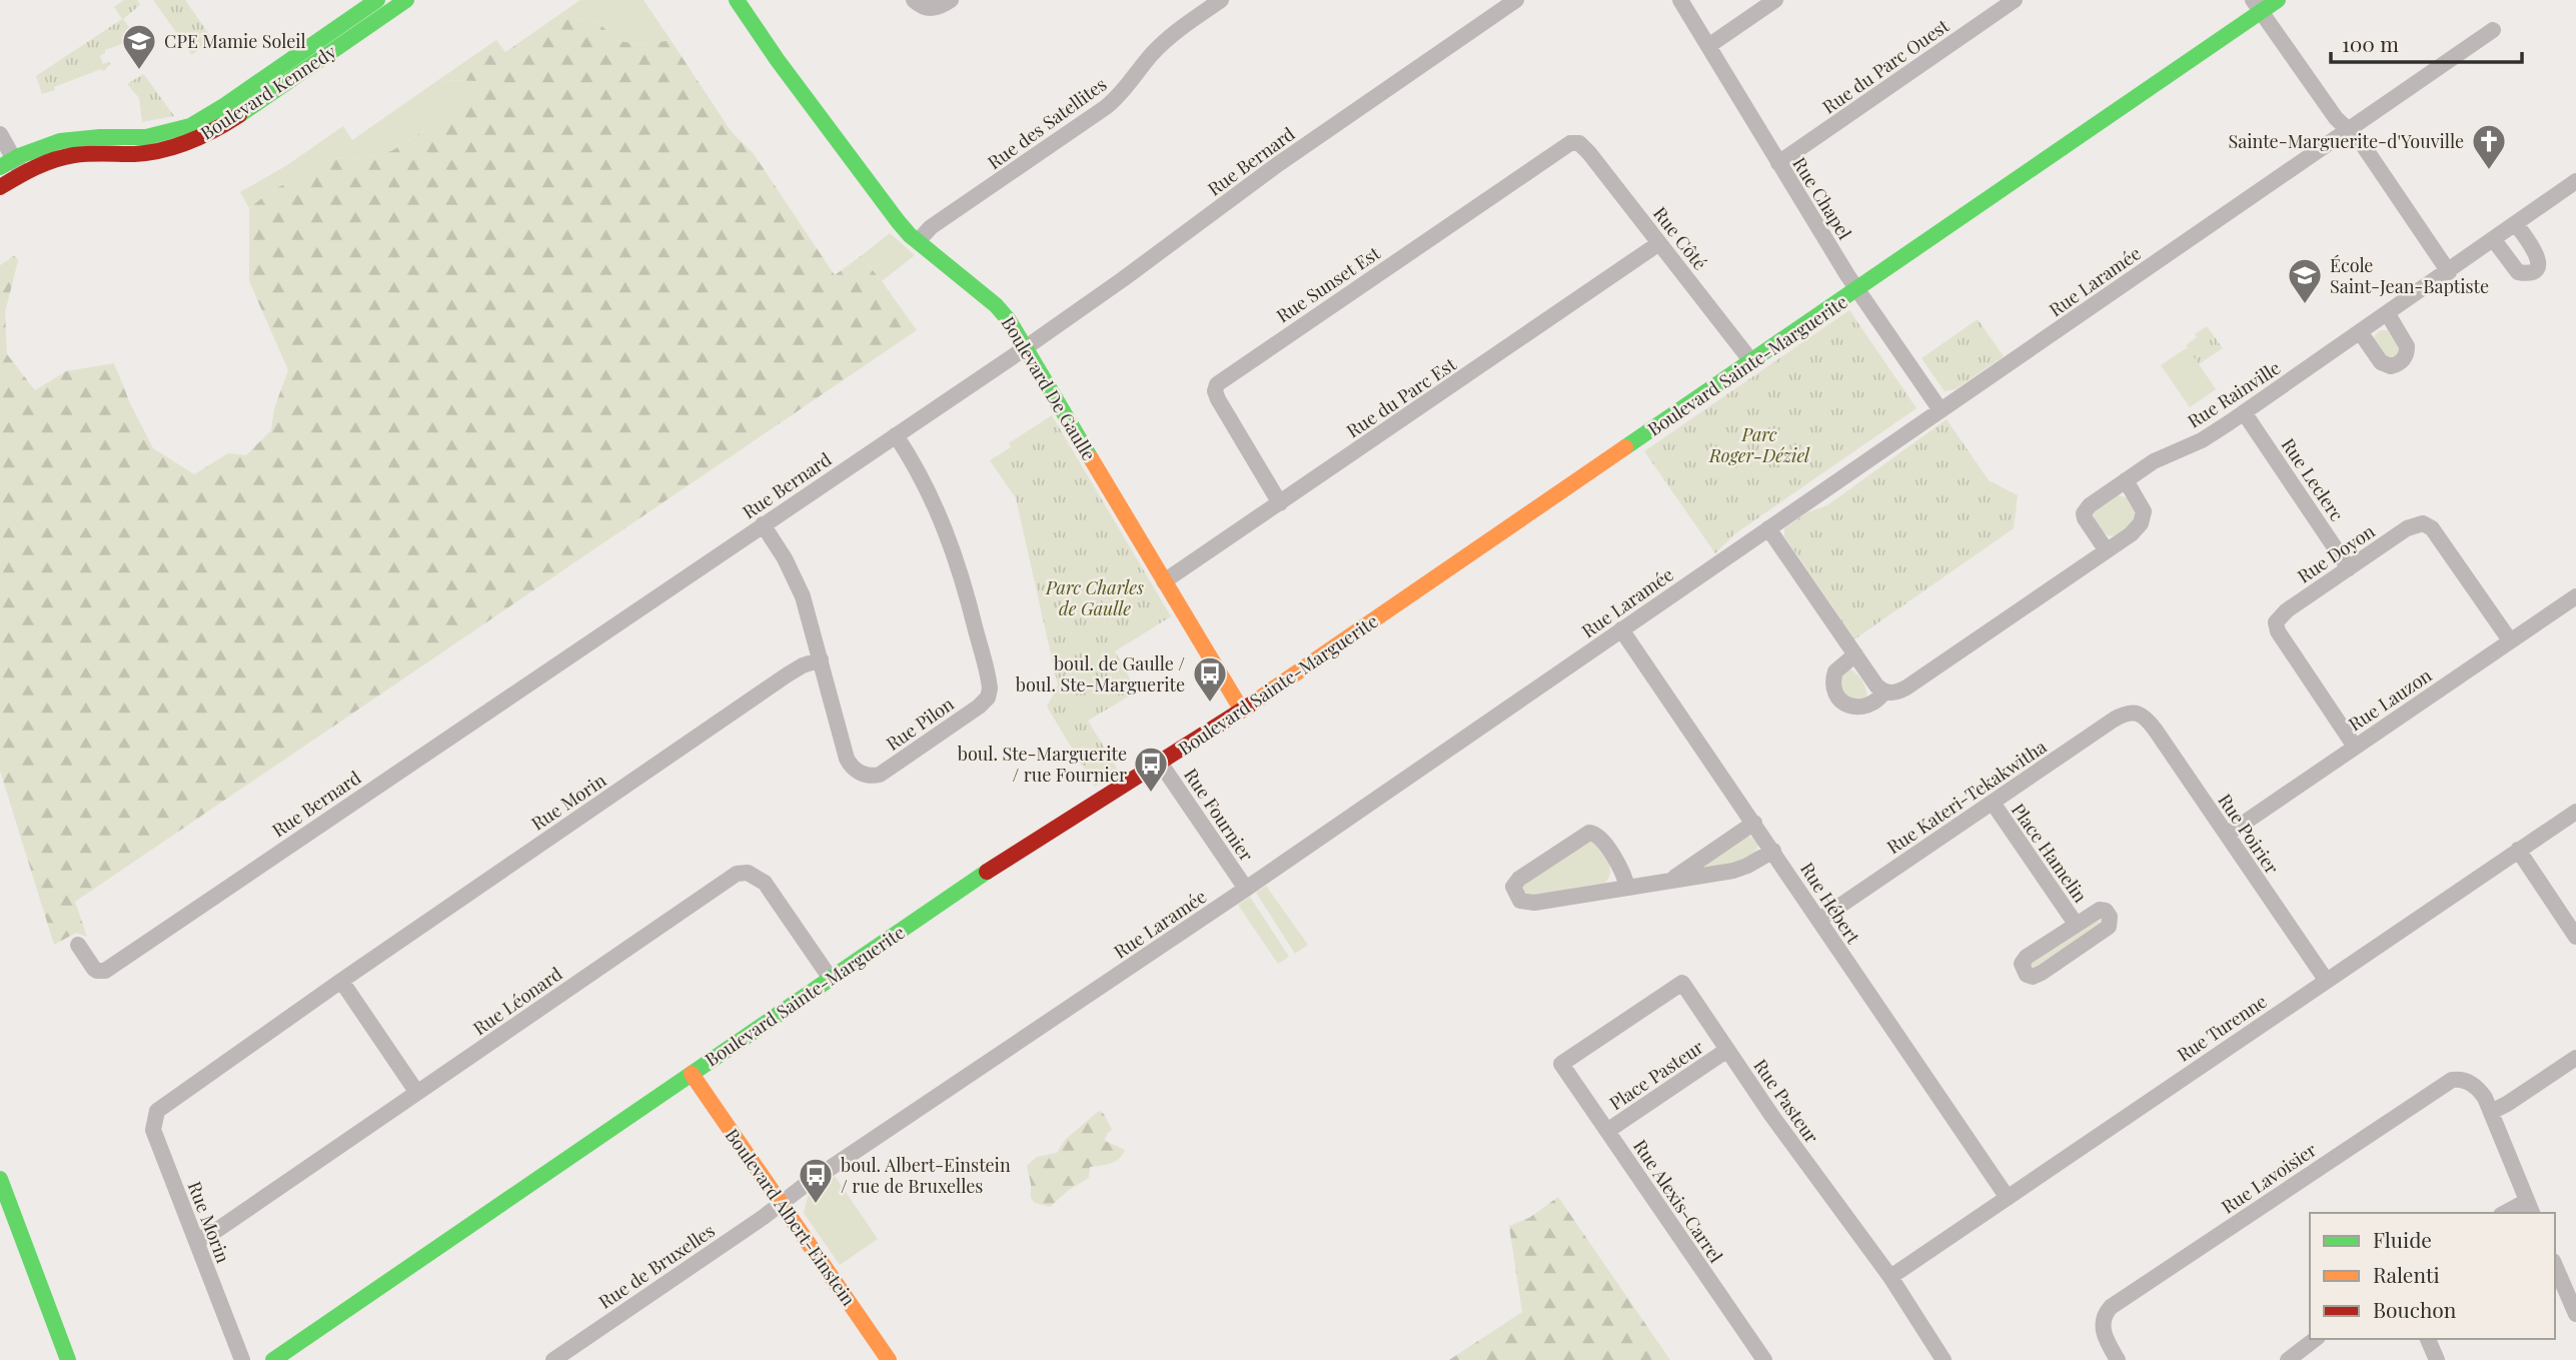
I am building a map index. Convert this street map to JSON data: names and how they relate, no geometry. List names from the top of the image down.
{
  "streets": {
    "street": [
      "Rue du Parc Ouest",
      "Boulevard Kennedy",
      "Rue des Satellites",
      "Rue Bernard",
      "Rue Chapel",
      "Rue Côté",
      "Rue Laramée",
      "Rue Sunset Est",
      "Boulevard Sainte-Marguerite",
      "Boulevard De Gaulle",
      "Rue Rainville",
      "Rue du Parc Est",
      "Rue Leclerc",
      "Rue Doyon",
      "Rue Lauzon",
      "Rue Pilon",
      "Rue Kateri-Tekakwitha",
      "Rue Morin",
      "Rue Fournier",
      "Rue Poirier",
      "Place Hamelin",
      "Rue Hébert",
      "Rue Léonard",
      "Rue Turenne",
      "Place Pasteur",
      "Rue Pasteur",
      "Rue Lavoisier",
      "Rue Alexis-Carrel",
      "Boulevard Albert-Einstein",
      "Rue de Bruxelles"
    ]
  },
  "crossings": [
    ["Rue du Parc Ouest", "Rue Chapel"],
    ["Rue des Satellites", "Boulevard De Gaulle"],
    ["Rue Bernard", "Boulevard De Gaulle"],
    ["Rue Bernard", "Rue Pilon"],
    ["Rue Chapel", "Rue Laramée"],
    ["Rue Chapel", "Boulevard Sainte-Marguerite"],
    ["Rue Côté", "Rue Sunset Est"],
    ["Rue Côté", "Boulevard Sainte-Marguerite"],
    ["Rue Côté", "Rue du Parc Est"],
    ["Rue Laramée", "Rue Fournier"],
    ["Rue Laramée", "Rue Hébert"],
    ["Rue Laramée", "Boulevard Albert-Einstein"],
    ["Rue Laramée", "Rue de Bruxelles"],
    ["Rue Sunset Est", "Rue du Parc Est"],
    ["Boulevard Sainte-Marguerite", "Boulevard De Gaulle"],
    ["Boulevard Sainte-Marguerite", "Rue Fournier"],
    ["Boulevard Sainte-Marguerite", "Rue Léonard"],
    ["Boulevard Sainte-Marguerite", "Boulevard Albert-Einstein"],
    ["Boulevard De Gaulle", "Rue du Parc Est"],
    ["Rue Rainville", "Rue Leclerc"],
    ["Rue Leclerc", "Rue Doyon"],
    ["Rue Doyon", "Rue Lauzon"],
    ["Rue Lauzon", "Rue Poirier"],
    ["Rue Pilon", "Rue Morin"],
    ["Rue Kateri-Tekakwitha", "Rue Poirier"],
    ["Rue Kateri-Tekakwitha", "Place Hamelin"],
    ["Rue Kateri-Tekakwitha", "Rue Hébert"],
    ["Rue Morin", "Rue Léonard"],
    ["Rue Poirier", "Rue Turenne"],
    ["Rue Hébert", "Rue Turenne"],
    ["Rue Turenne", "Rue Pasteur"],
    ["Place Pasteur", "Rue Pasteur"],
    ["Place Pasteur", "Rue Alexis-Carrel"],
    ["Rue Pasteur", "Rue Alexis-Carrel"],
    ["Boulevard Albert-Einstein", "Rue de Bruxelles"]
  ],
  "parks": ["Parc Roger-Déziel", "Parc Charles de Gaulle"],
  "places": {
    "school or university": ["CPE Mamie Soleil", "École Saint-Jean-Baptiste"],
    "church": ["Sainte-Marguerite-d'Youville"],
    "bus stop": ["boul. de Gaulle / boul. Ste-Marguerite", "boul. Ste-Marguerite / rue Fournier", "boul. Albert-Einstein / rue de Bruxelles"]
  },
  "legend": ["Fluide", "Ralenti", "Bouchon"],
  "scale_bar": "100 m"
}
